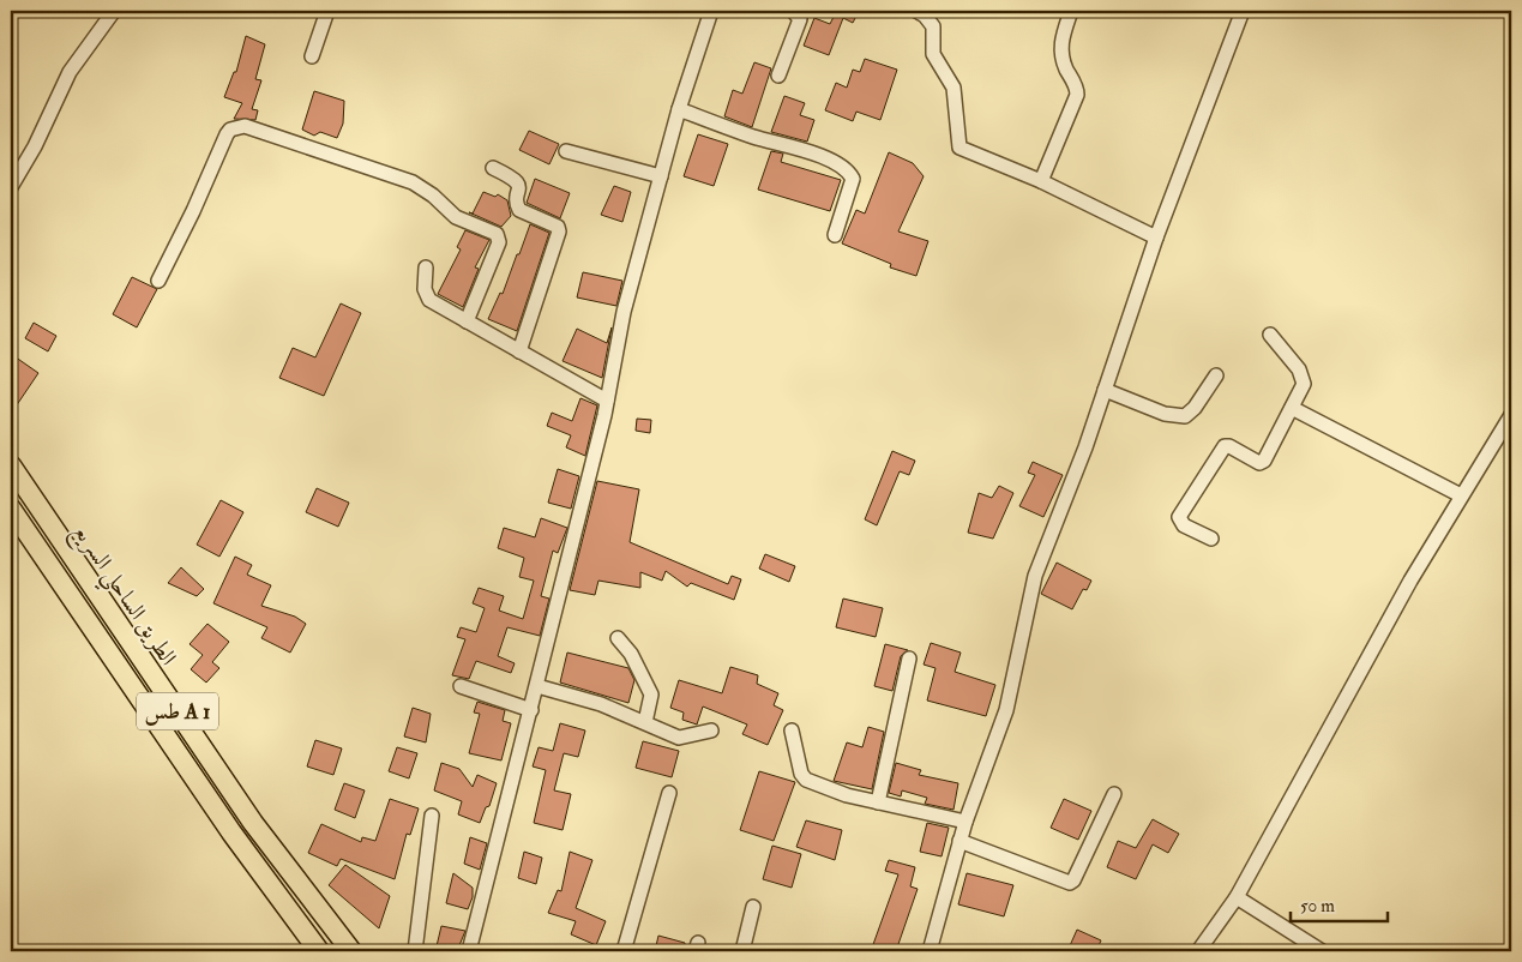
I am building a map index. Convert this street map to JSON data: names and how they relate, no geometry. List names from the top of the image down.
{
  "streets": {
    "highway": ["الطريق الساحلي السريع", "طس A 1"]
  },
  "scale_bar": "50 m"
}
